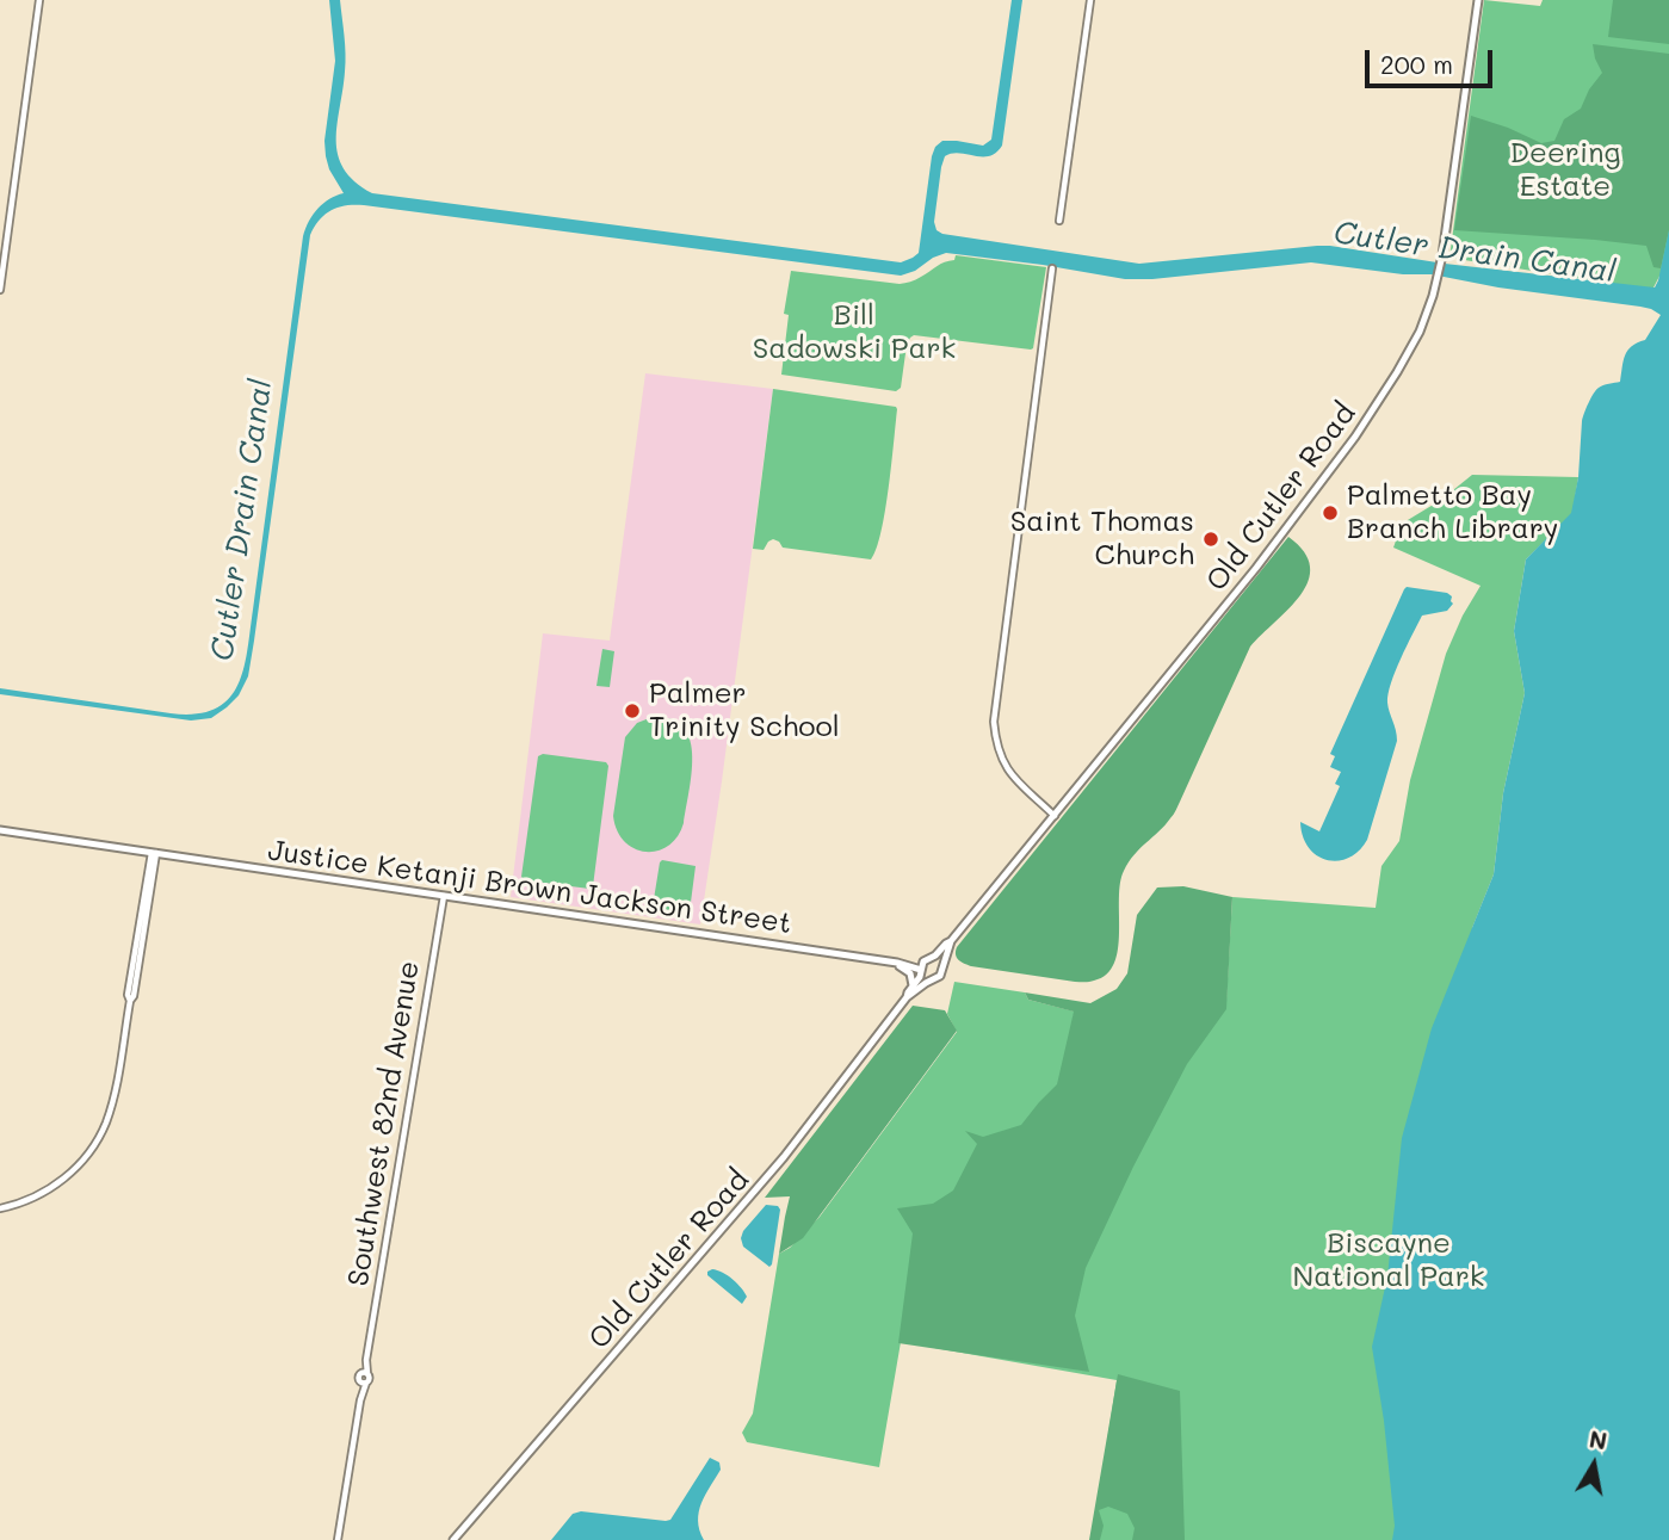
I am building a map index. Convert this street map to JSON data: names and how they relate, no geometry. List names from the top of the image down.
{
  "streets": {
    "main road": ["Old Cutler Road", "Justice Ketanji Brown Jackson Street"],
    "street": ["Southwest 82nd Avenue"]
  },
  "crossings": [
    ["Old Cutler Road", "Justice Ketanji Brown Jackson Street"],
    ["Justice Ketanji Brown Jackson Street", "Southwest 82nd Avenue"]
  ],
  "water": ["Cutler Drain Canal"],
  "parks": ["Deering Estate", "Bill Sadowski Park", "Biscayne National Park"],
  "places": ["Palmetto Bay Branch Library", "Saint Thomas Church", "Palmer Trinity School"],
  "scale_bar": "200 m",
  "north": "top"
}
